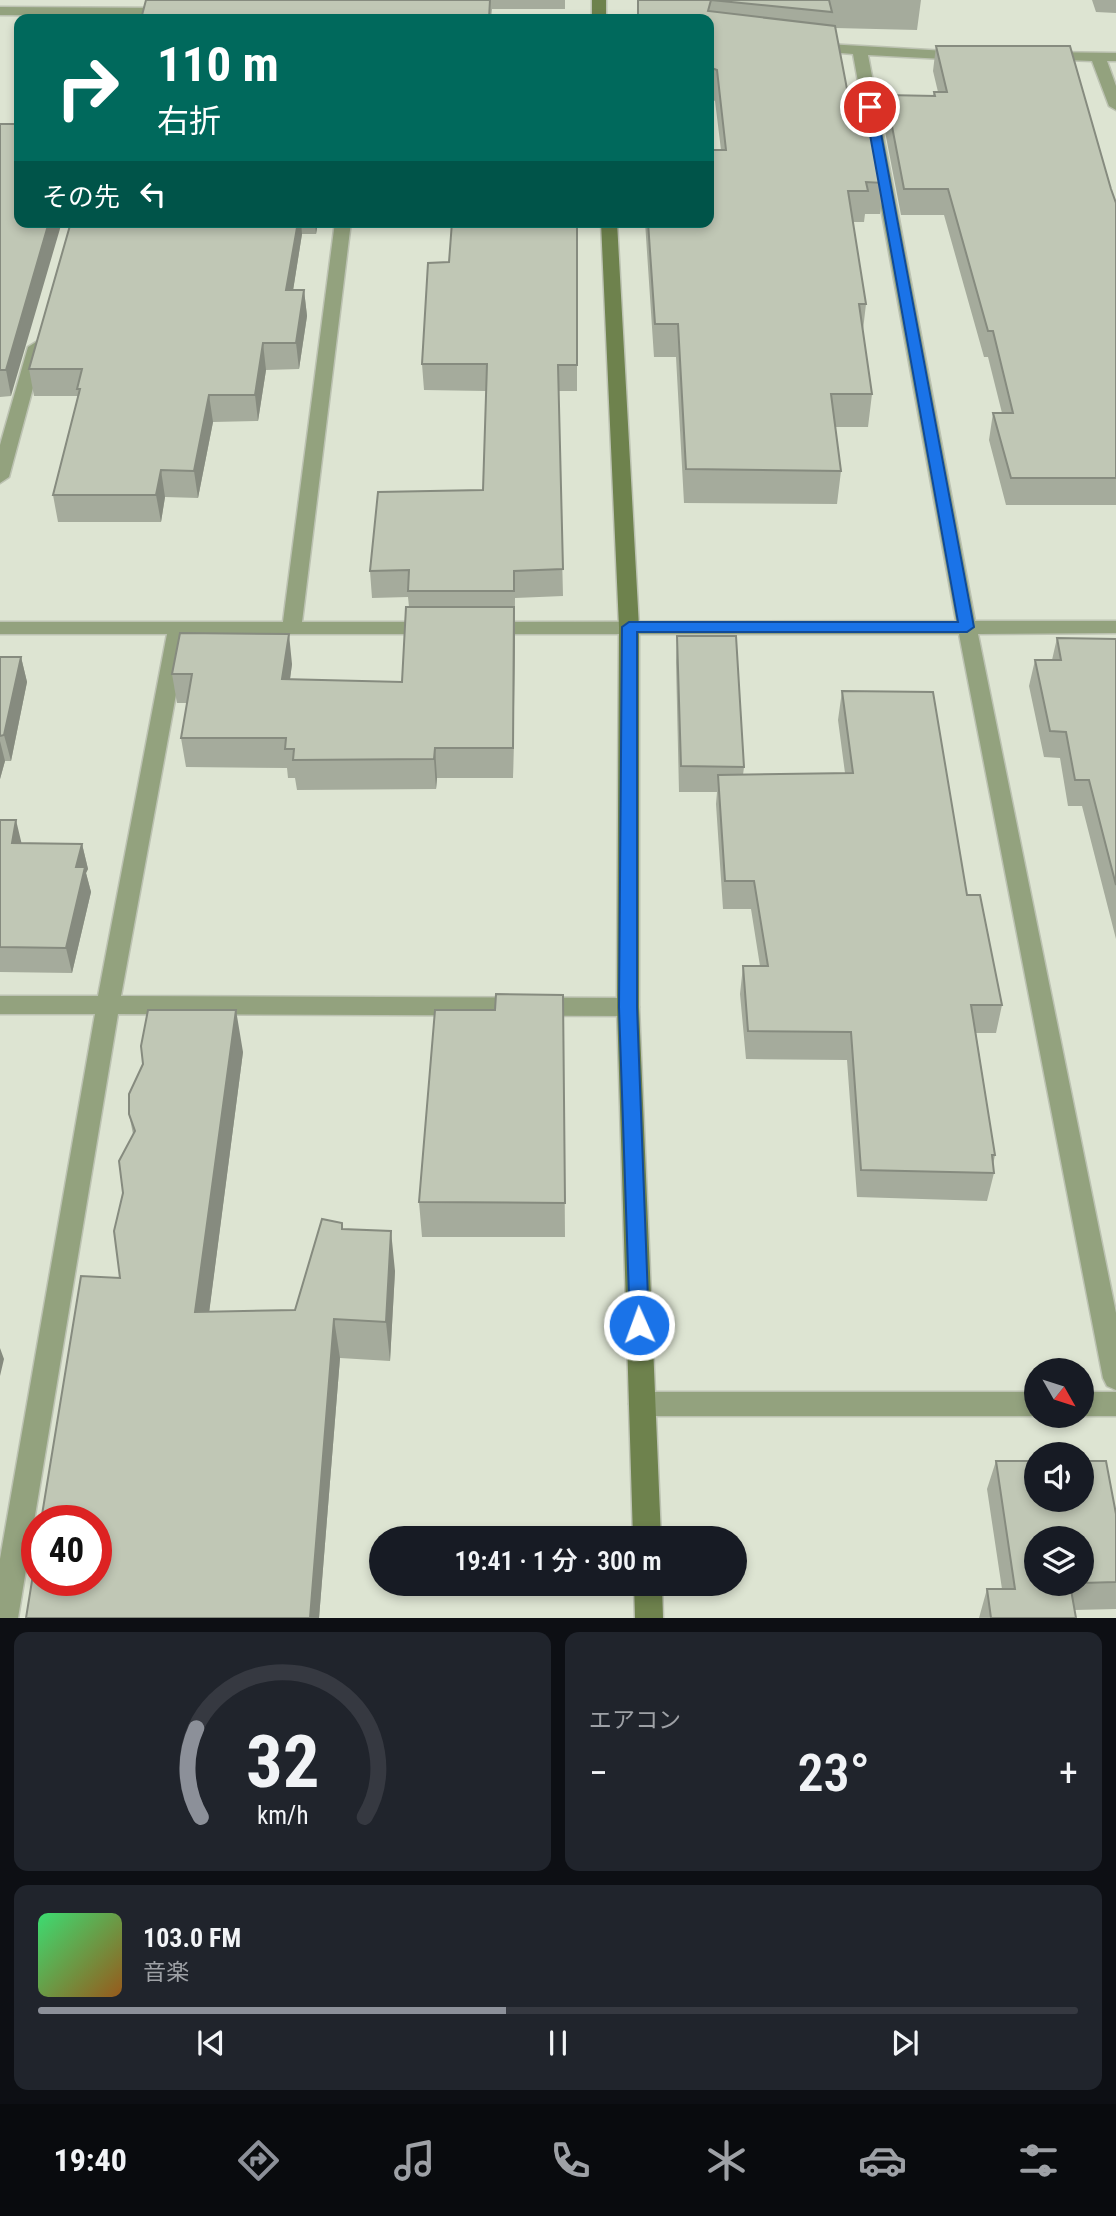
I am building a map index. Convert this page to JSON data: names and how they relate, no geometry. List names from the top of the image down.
{
  "north": "bottom right",
  "page": {
    "turn": ["110 m", "右折"],
    "then": "その先",
    "limit": "40",
    "trip": "19:41 · 1 分 · 300 m",
    "tile": "エアコン",
    "heat": ["−", "23°", "+"],
    "song": ["103.0 FM", "音楽"],
    "tabs": "19:40",
    "gauge": ["32", "km/h"]
  }
}
